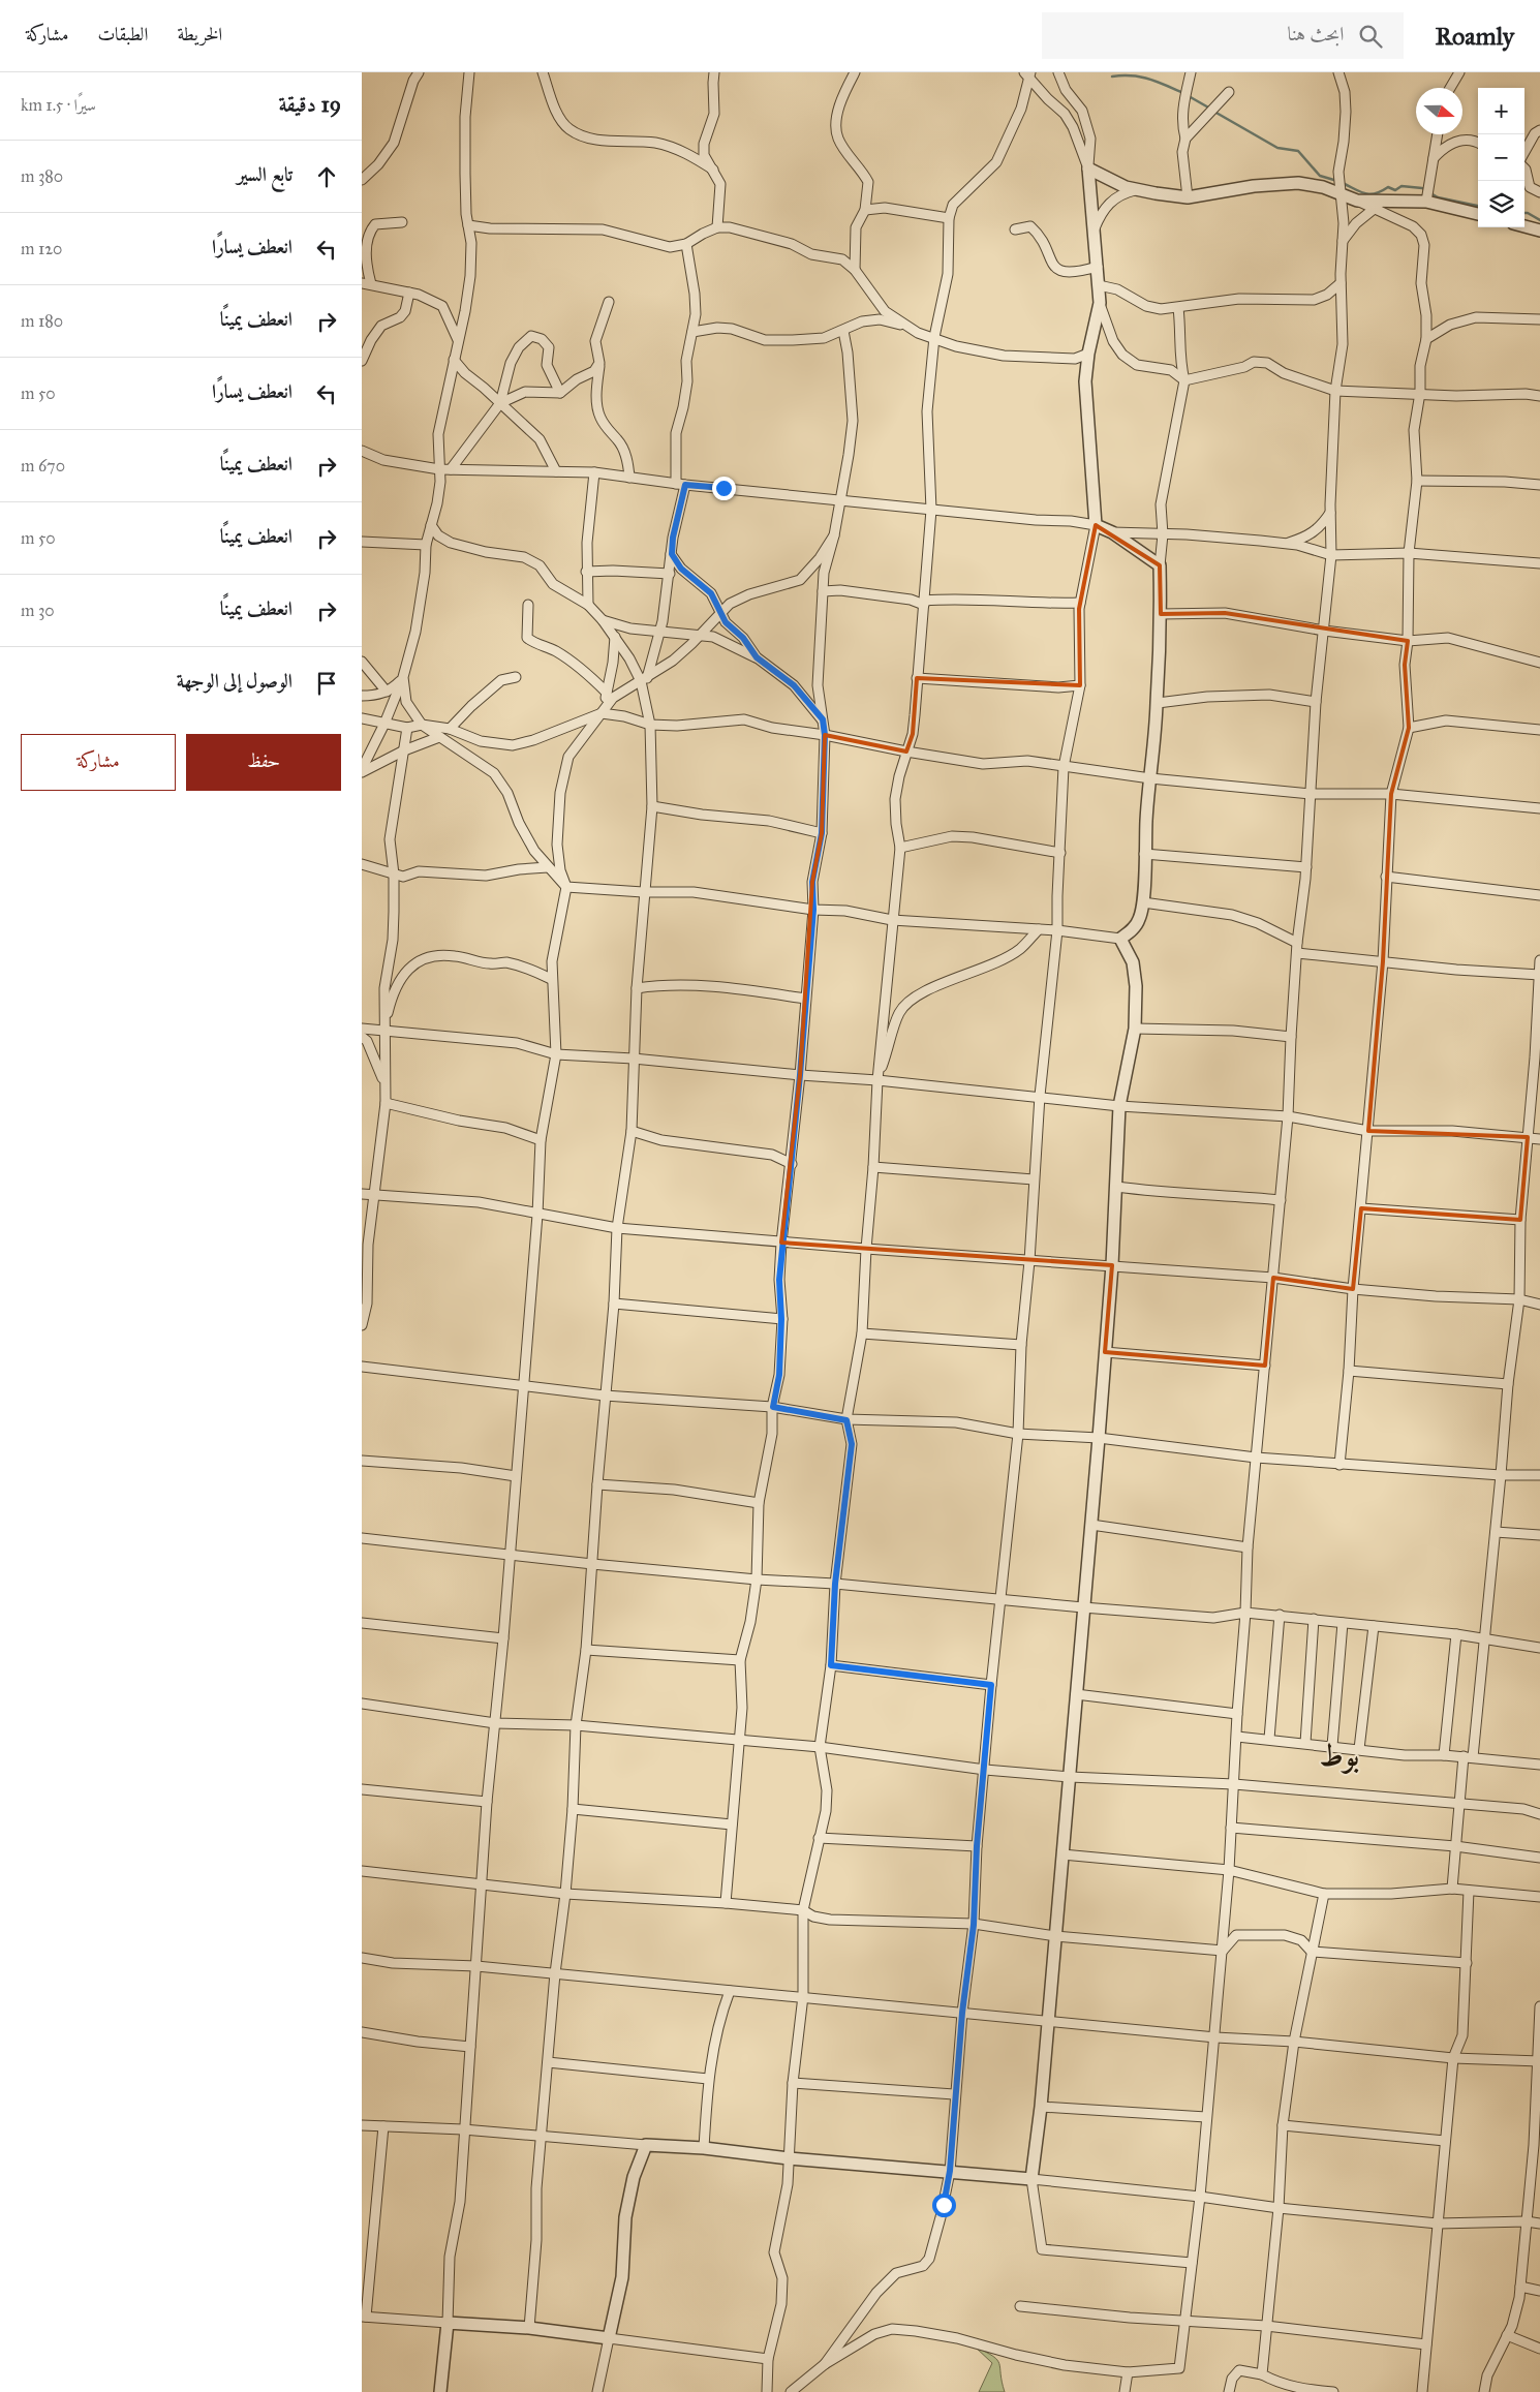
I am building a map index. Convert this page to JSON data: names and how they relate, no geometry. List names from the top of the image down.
{
  "districts": ["بوط"],
  "north": "right",
  "page": {
    "header": "Roamly",
    "search": "ابحث هنا",
    "nav": ["الخريطة", "الطبقات", "مشاركة"],
    "heading": ["19 دقيقة", "سيرًا · 1.5 km"],
    "map_buttons": ["+", "−"],
    "list": [
      ["تابع السير", "380 m"],
      ["انعطف يسارًا", "120 m"],
      ["انعطف يمينًا", "180 m"],
      ["انعطف يسارًا", "50 m"],
      ["انعطف يمينًا", "670 m"],
      ["انعطف يمينًا", "50 m"],
      ["انعطف يمينًا", "30 m"],
      "الوصول إلى الوجهة"
    ],
    "buttons": ["حفظ", "مشاركة"]
  }
}
